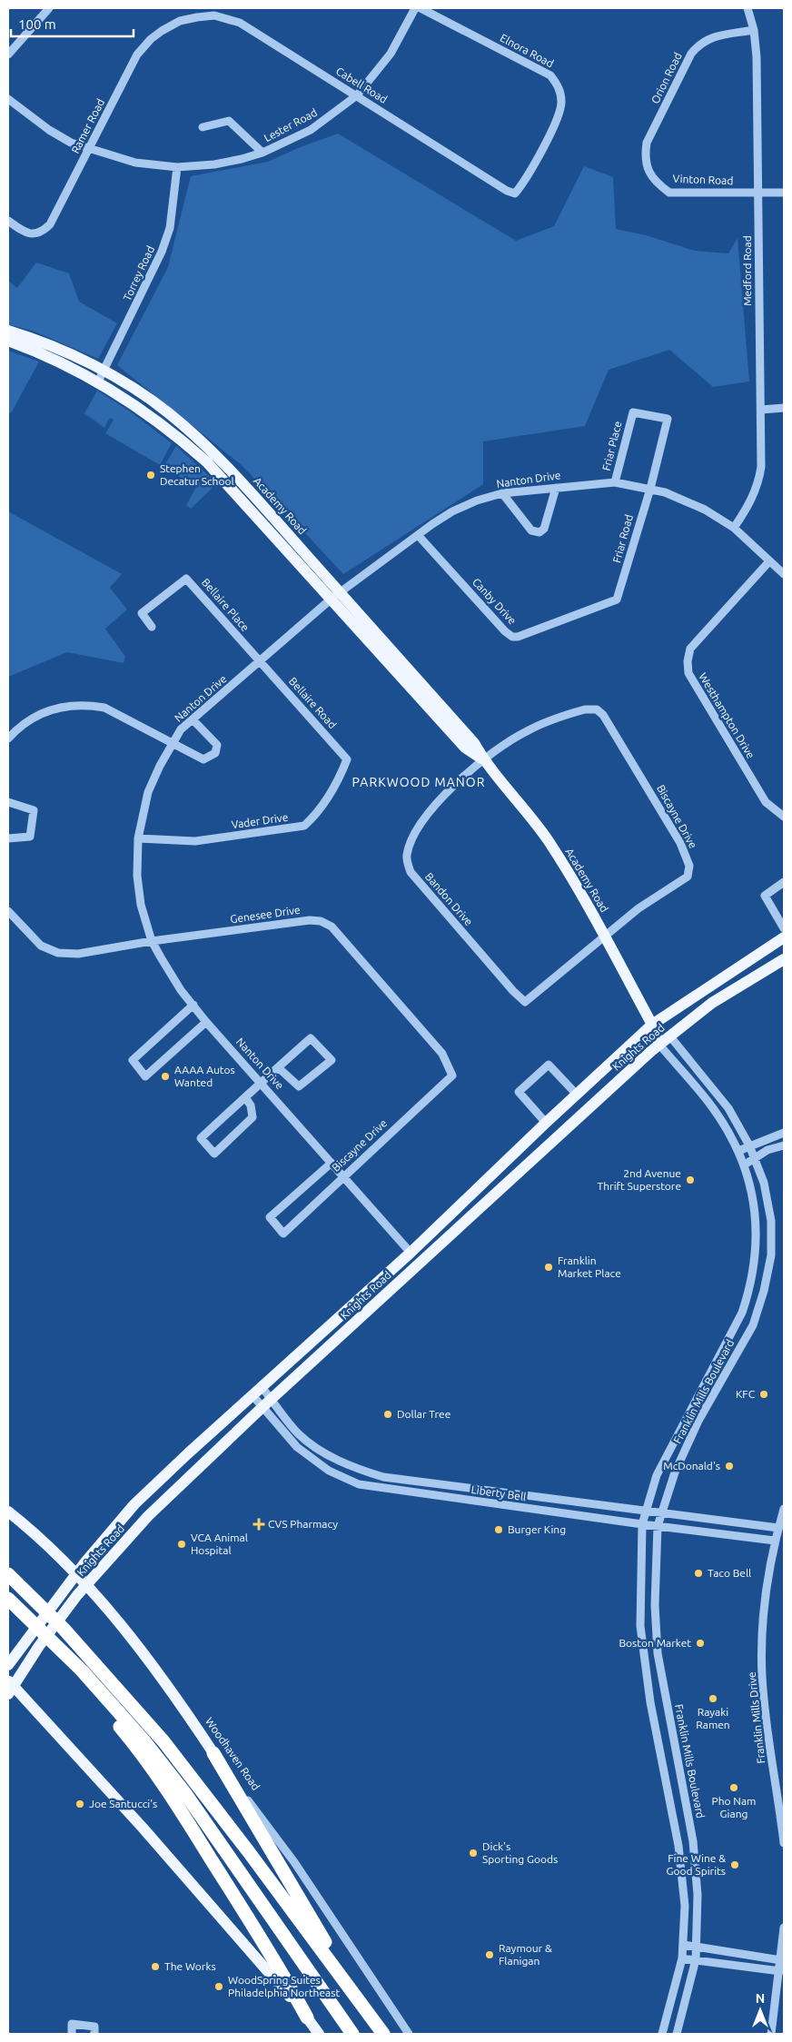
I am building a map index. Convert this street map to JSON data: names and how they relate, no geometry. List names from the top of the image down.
{
  "streets": {
    "main road": ["Academy Road", "Knights Road", "Woodhaven Road"],
    "street": [
      "Elnora Road",
      "Orion Road",
      "Cabell Road",
      "Lester Road",
      "Ramer Road",
      "Vinton Road",
      "Medford Road",
      "Torrey Road",
      "Friar Place",
      "Nanton Drive",
      "Friar Road",
      "Canby Drive",
      "Bellaire Place",
      "Bellaire Road",
      "Westhampton Drive",
      "Biscayne Drive",
      "Vader Drive",
      "Bandon Drive",
      "Genesee Drive",
      "Franklin Mills Boulevard",
      "Liberty Bell",
      "Franklin Mills Drive"
    ]
  },
  "crossings": [
    ["Elnora Road", "Cabell Road"],
    ["Orion Road", "Vinton Road"],
    ["Orion Road", "Medford Road"],
    ["Cabell Road", "Lester Road"],
    ["Cabell Road", "Ramer Road"],
    ["Lester Road", "Ramer Road"],
    ["Lester Road", "Torrey Road"],
    ["Vinton Road", "Medford Road"],
    ["Medford Road", "Nanton Drive"],
    ["Torrey Road", "Academy Road"],
    ["Friar Place", "Nanton Drive"],
    ["Friar Place", "Friar Road"],
    ["Nanton Drive", "Academy Road"],
    ["Nanton Drive", "Friar Road"],
    ["Nanton Drive", "Canby Drive"],
    ["Nanton Drive", "Bellaire Place"],
    ["Nanton Drive", "Bellaire Road"],
    ["Nanton Drive", "Westhampton Drive"],
    ["Nanton Drive", "Biscayne Drive"],
    ["Nanton Drive", "Vader Drive"],
    ["Nanton Drive", "Genesee Drive"],
    ["Nanton Drive", "Knights Road"],
    ["Academy Road", "Biscayne Drive"],
    ["Academy Road", "Bandon Drive"],
    ["Academy Road", "Knights Road"],
    ["Academy Road", "Franklin Mills Boulevard"],
    ["Friar Road", "Canby Drive"],
    ["Bellaire Place", "Bellaire Road"],
    ["Bellaire Road", "Vader Drive"],
    ["Biscayne Drive", "Bandon Drive"],
    ["Biscayne Drive", "Genesee Drive"],
    ["Knights Road", "Franklin Mills Boulevard"],
    ["Knights Road", "Liberty Bell"],
    ["Knights Road", "Woodhaven Road"],
    ["Franklin Mills Boulevard", "Liberty Bell"],
    ["Liberty Bell", "Franklin Mills Drive"]
  ],
  "districts": ["PARKWOOD MANOR"],
  "places": {
    "other": [
      "Stephen Decatur School",
      "AAAA Autos Wanted",
      "2nd Avenue Thrift Superstore",
      "Franklin Market Place",
      "KFC",
      "Dollar Tree",
      "McDonald's",
      "Burger King",
      "VCA Animal Hospital",
      "Taco Bell",
      "Boston Market",
      "Rayaki Ramen",
      "Pho Nam Giang",
      "Joe Santucci's",
      "Dick's Sporting Goods",
      "Fine Wine & Good Spirits",
      "Raymour & Flanigan",
      "The Works",
      "WoodSpring Suites Philadelphia Northeast"
    ],
    "health": ["CVS Pharmacy"]
  },
  "scale_bar": "100 m",
  "north": "top"
}
